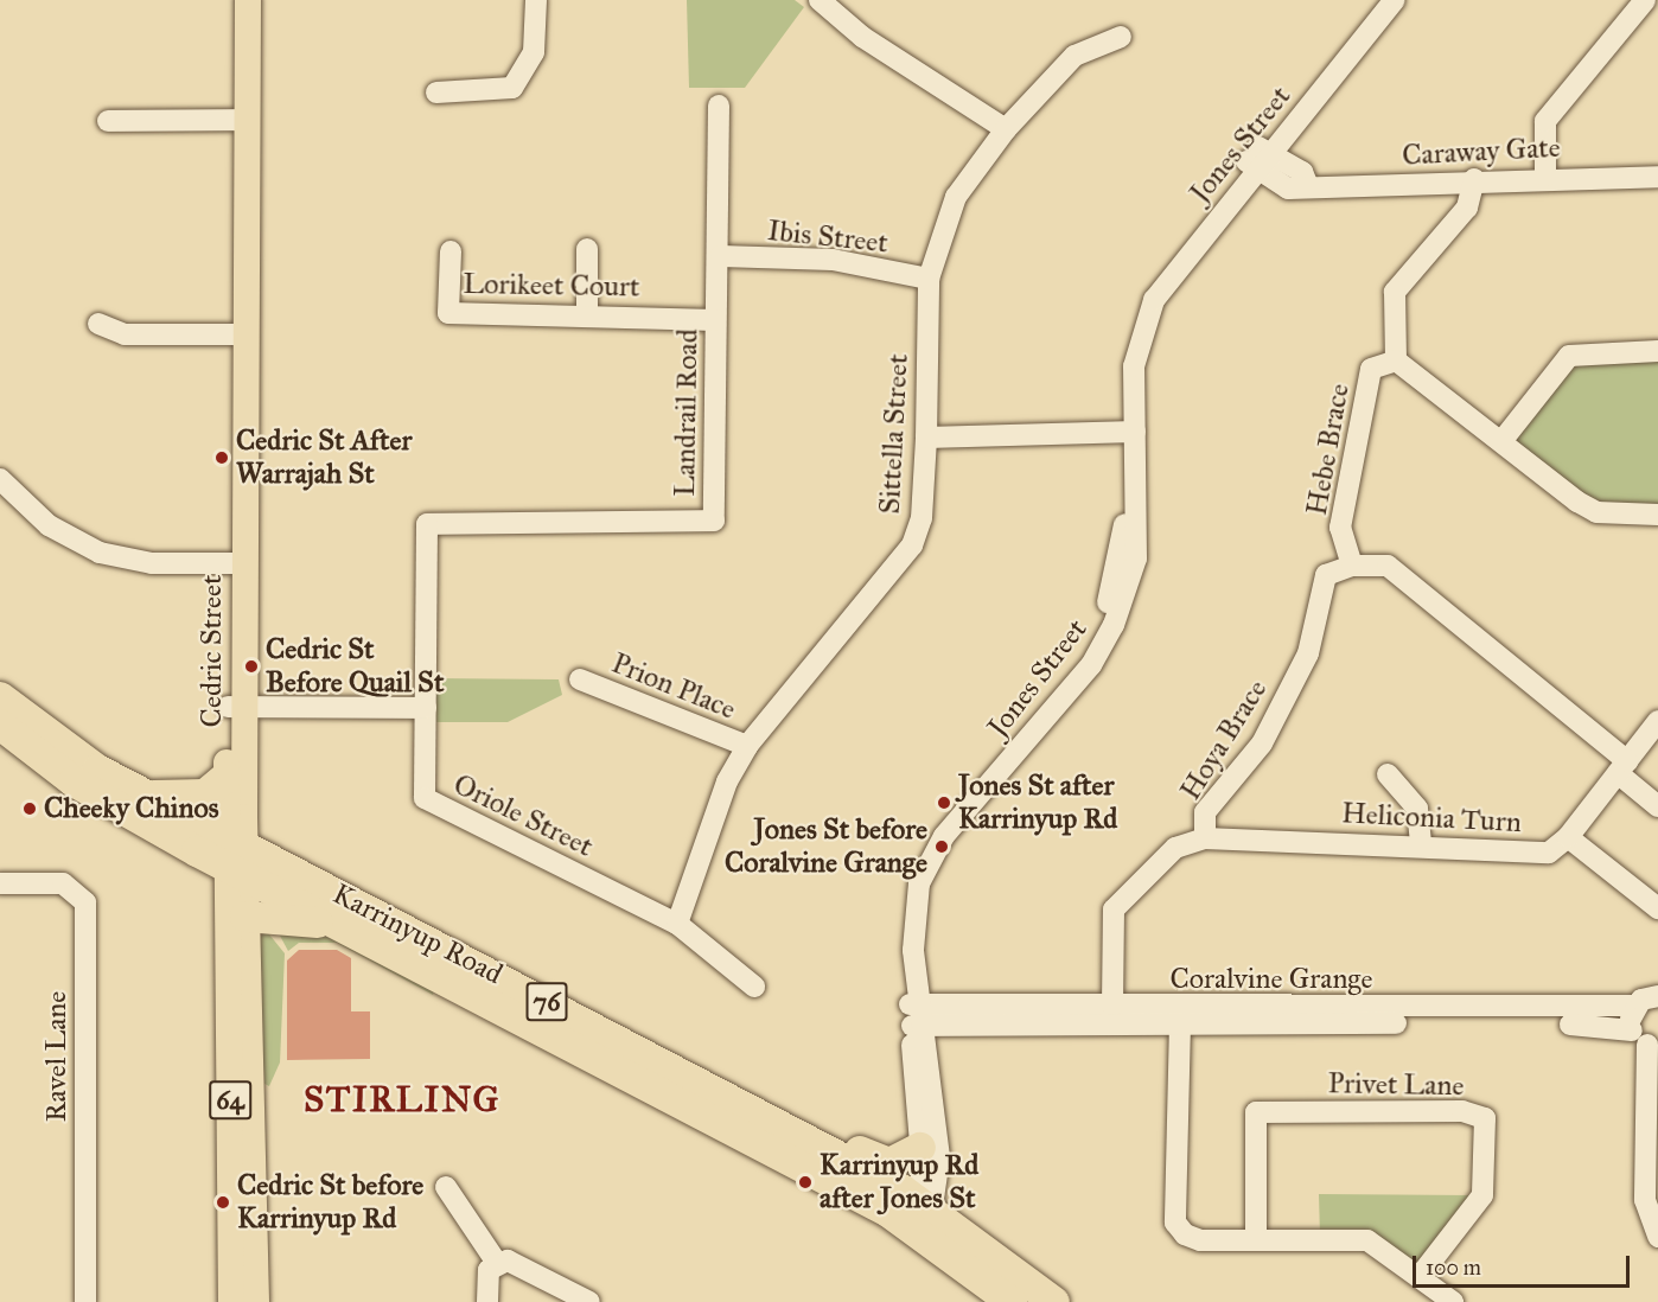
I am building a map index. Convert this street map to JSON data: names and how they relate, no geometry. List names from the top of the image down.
{
  "streets": {
    "highway": ["Karrinyup Road", "76"],
    "main road": ["Cedric Street", "64"],
    "street": [
      "Jones Street",
      "Caraway Gate",
      "Ibis Street",
      "Lorikeet Court",
      "Landrail Road",
      "Sittella Street",
      "Hebe Brace",
      "Prion Place",
      "Hoya Brace",
      "Oriole Street",
      "Heliconia Turn",
      "Coralvine Grange",
      "Ravel Lane",
      "Privet Lane"
    ]
  },
  "crossings": [
    ["Jones Street", "Caraway Gate"],
    ["Jones Street", "Karrinyup Road"],
    ["Jones Street", "Coralvine Grange"],
    ["Ibis Street", "Landrail Road"],
    ["Ibis Street", "Sittella Street"],
    ["Lorikeet Court", "Landrail Road"],
    ["Landrail Road", "Oriole Street"],
    ["Sittella Street", "Prion Place"],
    ["Sittella Street", "Oriole Street"],
    ["Hebe Brace", "Hoya Brace"],
    ["Cedric Street", "Karrinyup Road"],
    ["Hoya Brace", "Heliconia Turn"],
    ["Hoya Brace", "Coralvine Grange"]
  ],
  "districts": ["STIRLING"],
  "places": [
    "Cedric St After Warrajah St",
    "Cedric St Before Quail St",
    "Jones St after Karrinyup Rd",
    "Cheeky Chinos",
    "Jones St before Coralvine Grange",
    "Karrinyup Rd after Jones St",
    "Cedric St before Karrinyup Rd"
  ],
  "scale_bar": "100 m"
}
